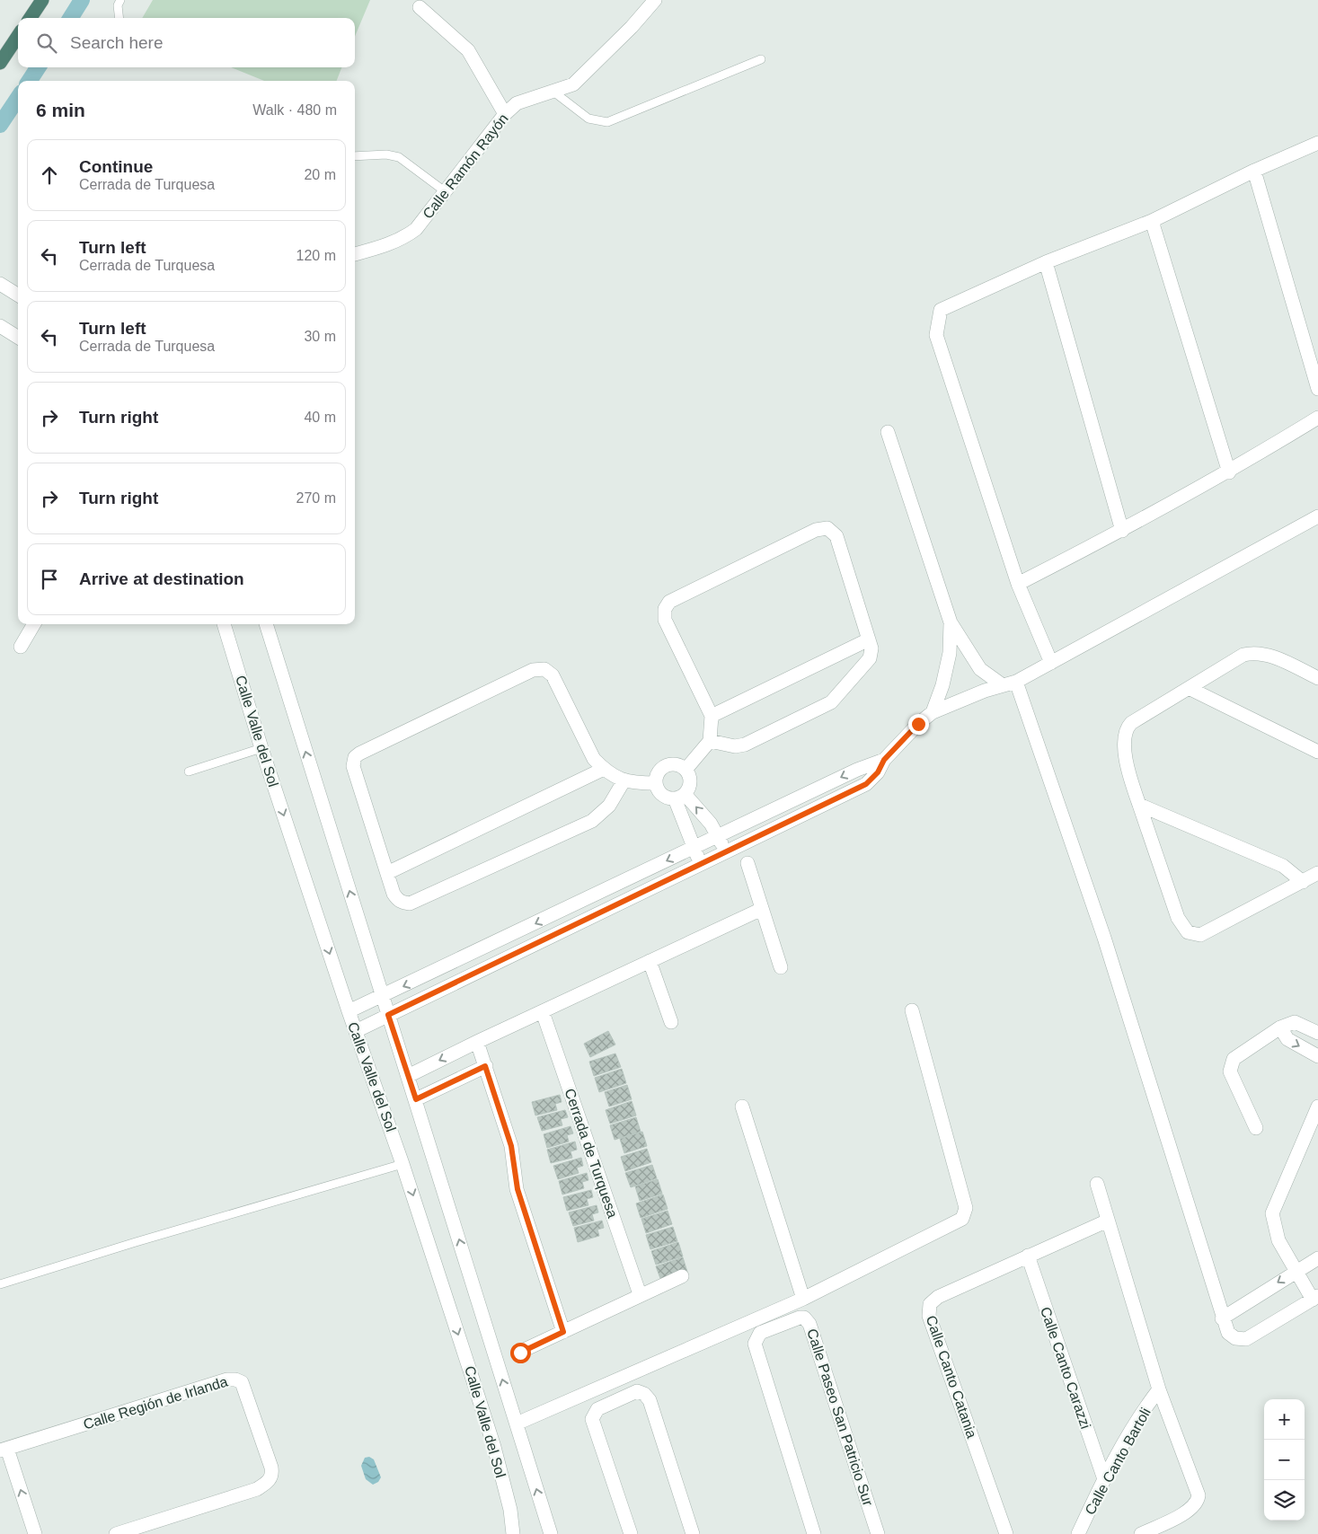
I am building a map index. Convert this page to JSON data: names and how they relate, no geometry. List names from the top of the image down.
{
  "streets": {
    "street": [
      "Calle Ramón Rayón",
      "Calle Valle del Sol",
      "Cerrada de Turquesa",
      "Calle Canto Carazzi",
      "Calle Canto Catania",
      "Calle Región de Irlanda",
      "Calle Paseo San Patricio Sur",
      "Calle Canto Bartoli"
    ]
  },
  "crossings": [
    ["Calle Canto Carazzi", "Calle Canto Catania"],
    ["Calle Canto Carazzi", "Calle Canto Bartoli"]
  ],
  "page": {
    "search": "Search here",
    "heading": ["6 min", "Walk · 480 m"],
    "list": [
      ["Continue", "Cerrada de Turquesa", "20 m"],
      ["Turn left", "Cerrada de Turquesa", "120 m"],
      ["Turn left", "Cerrada de Turquesa", "30 m"],
      ["Turn right", "40 m"],
      ["Turn right", "270 m"],
      "Arrive at destination"
    ],
    "map_buttons": ["+", "−"]
  }
}
